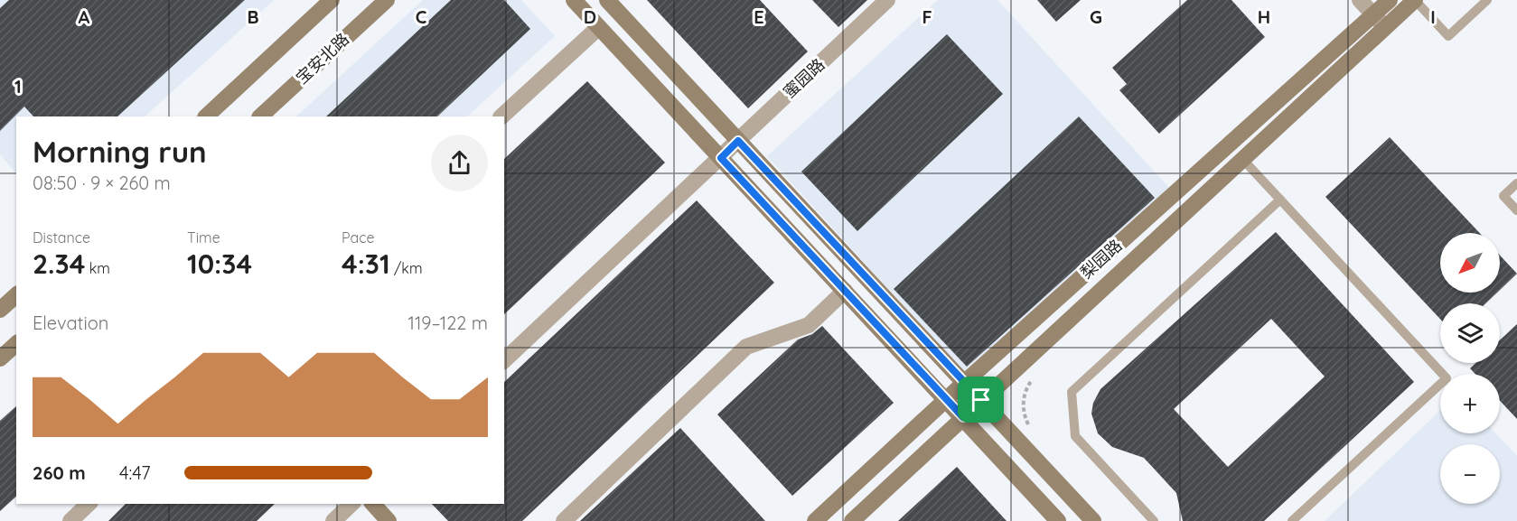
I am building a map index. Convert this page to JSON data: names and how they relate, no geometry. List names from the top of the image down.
{
  "streets": {
    "street": ["宝安北路", "蜜园路", "梨园路"]
  },
  "north": "bottom left",
  "page": {
    "heading": ["Morning run", "08:50 · 9 × 260 m"],
    "stats": [
      ["Distance", "2.34 km"],
      ["Time", "10:34"],
      ["Pace", "4:31 /km"]
    ],
    "map_buttons": ["+", "−"],
    "chart": ["Elevation", "119–122 m"],
    "list": [
      {
        "name": "260 m",
        "note": "4:47"
      }
    ]
  },
  "grid": {
    "columns": [
      "A",
      "B",
      "C",
      "D",
      "E",
      "F",
      "G",
      "H",
      "I"
    ],
    "rows": ["1"]
  }
}
